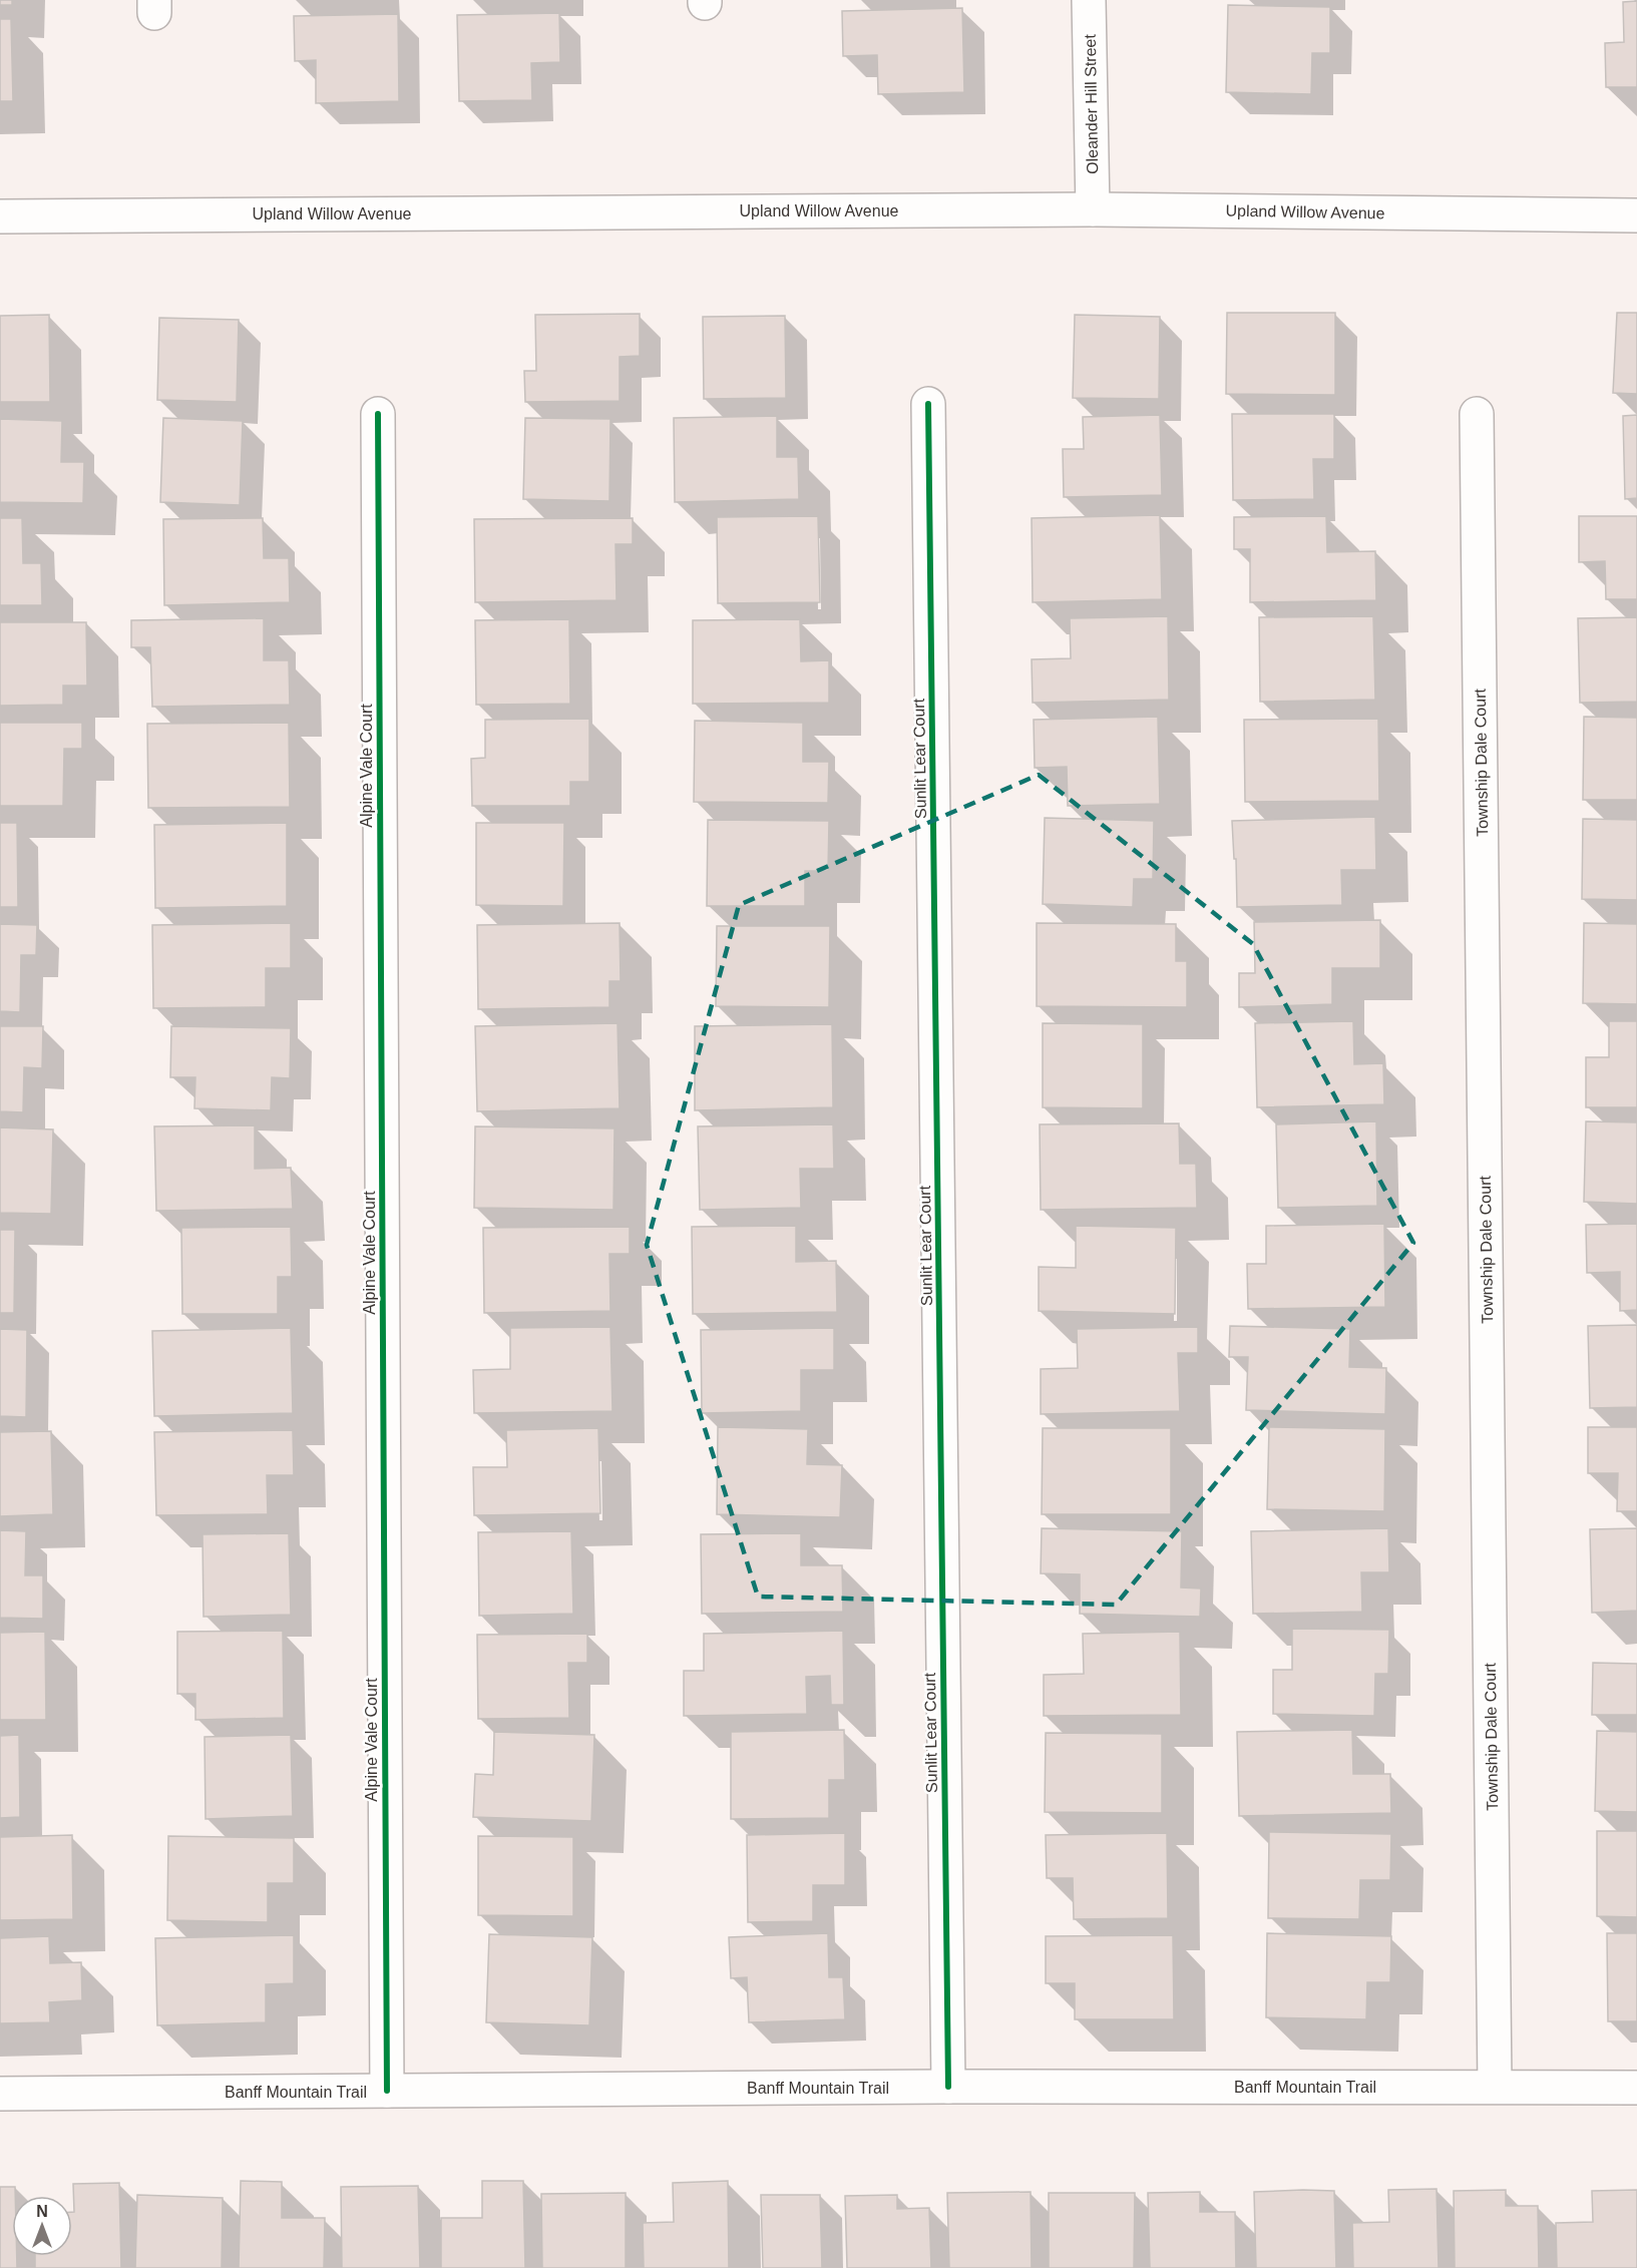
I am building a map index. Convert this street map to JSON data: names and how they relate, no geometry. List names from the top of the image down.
{
  "streets": {
    "street": [
      "Oleander Hill Street",
      "Upland Willow Avenue",
      "Sunlit Lear Court",
      "Township Dale Court",
      "Alpine Vale Court",
      "Banff Mountain Trail"
    ]
  },
  "crossings": [
    ["Oleander Hill Street", "Upland Willow Avenue"],
    ["Sunlit Lear Court", "Banff Mountain Trail"],
    ["Township Dale Court", "Banff Mountain Trail"],
    ["Alpine Vale Court", "Banff Mountain Trail"]
  ],
  "north": "top"
}
